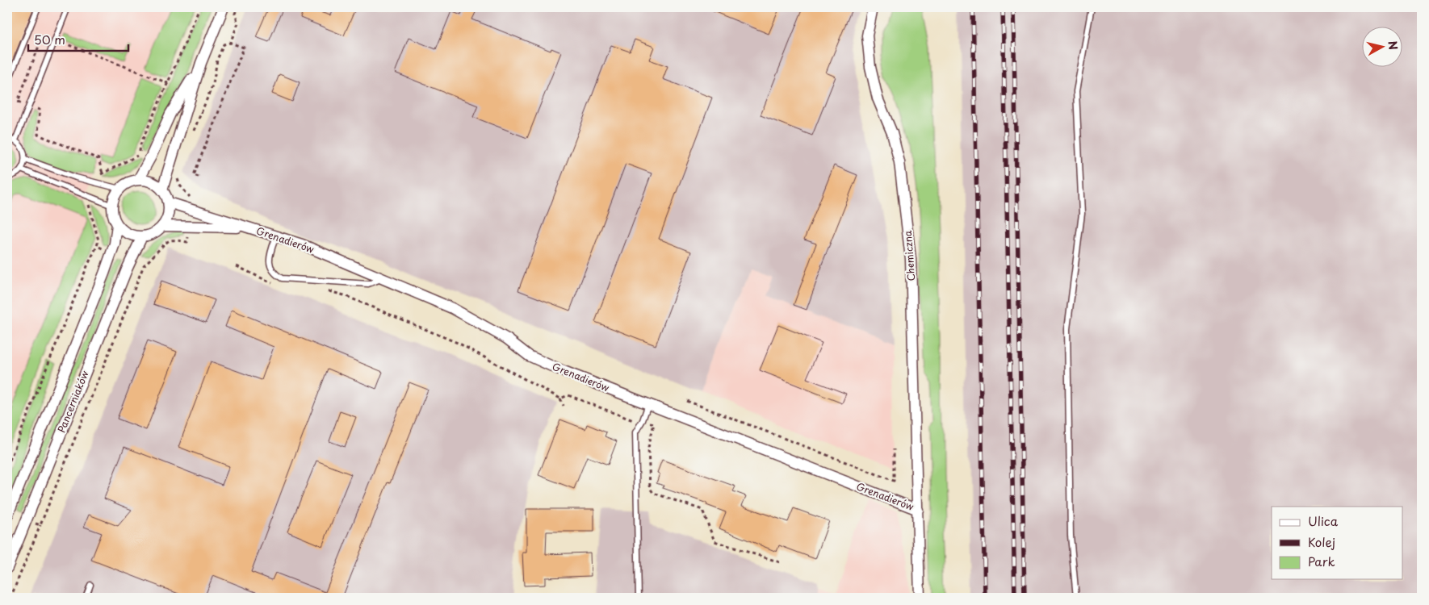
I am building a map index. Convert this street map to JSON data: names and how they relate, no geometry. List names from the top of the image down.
{
  "streets": {
    "street": ["Grenadierów", "Chemiczna", "Pancerniaków"]
  },
  "crossings": [
    ["Grenadierów", "Chemiczna"]
  ],
  "legend": ["Ulica", "Kolej", "Park"],
  "scale_bar": "50 m",
  "north": "right"
}
